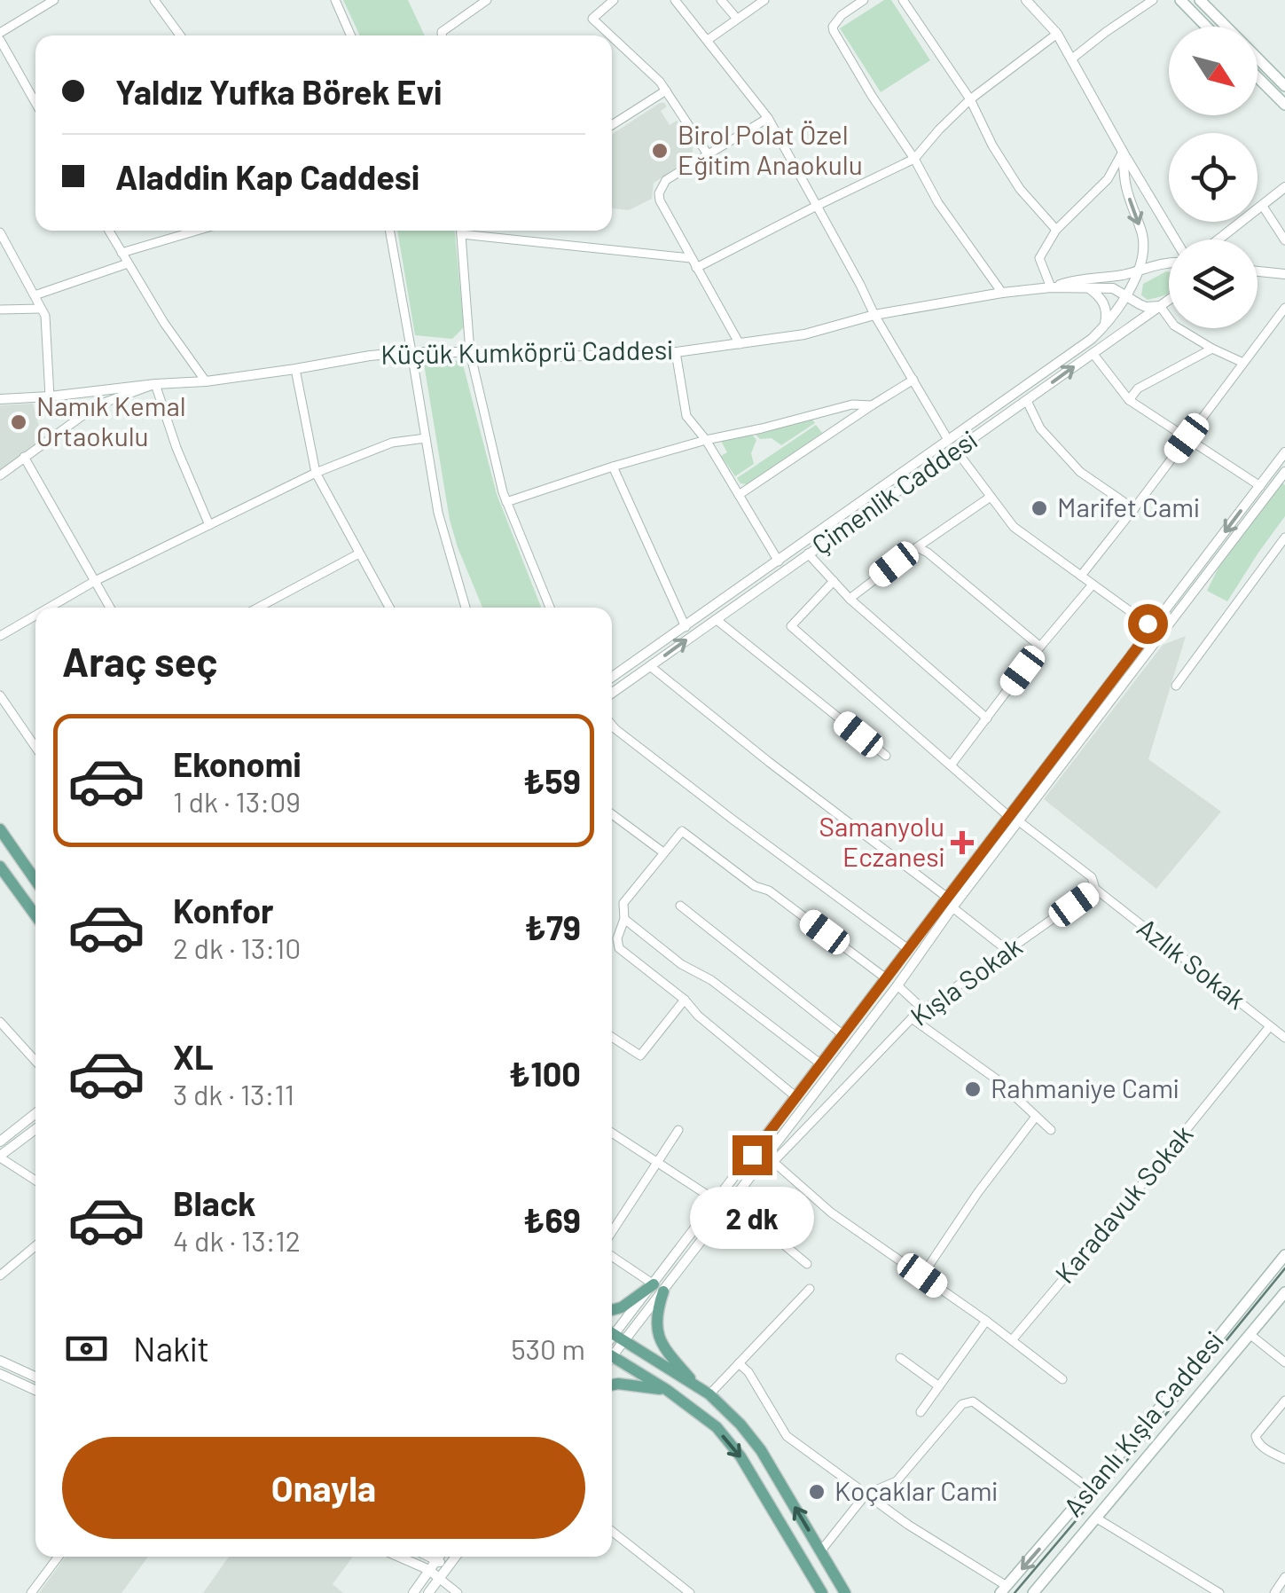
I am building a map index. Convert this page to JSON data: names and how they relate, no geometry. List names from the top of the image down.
{
  "streets": {
    "main road": ["Aslanlı Kışla Caddesi"],
    "street": [
      "Küçük Kumköprü Caddesi",
      "Çimenlik Caddesi",
      "Azlık Sokak",
      "Kışla Sokak",
      "Karadavuk Sokak"
    ]
  },
  "crossings": [
    ["Küçük Kumköprü Caddesi", "Çimenlik Caddesi"],
    ["Azlık Sokak", "Kışla Sokak"],
    ["Azlık Sokak", "Karadavuk Sokak"]
  ],
  "places": {
    "other": [
      "Birol Polat Özel Eğitim Anaokulu",
      "Namık Kemal Ortaokulu",
      "Marifet Cami",
      "Rahmaniye Cami",
      "Koçaklar Cami"
    ],
    "health": ["Samanyolu Eczanesi"]
  },
  "north": "bottom right",
  "page": {
    "banner": ["Yaldız Yufka Börek Evi", "Aladdin Kap Caddesi"],
    "heading": "Araç seç",
    "list": [
      {
        "name": "Ekonomi",
        "note": "1 dk · 13:09",
        "value": "₺59"
      },
      {
        "name": "Konfor",
        "note": "2 dk · 13:10",
        "value": "₺79"
      },
      {
        "name": "XL",
        "note": "3 dk · 13:11",
        "value": "₺100"
      },
      {
        "name": "Black",
        "note": "4 dk · 13:12",
        "value": "₺69"
      }
    ],
    "bubble": "2 dk",
    "pay": ["Nakit", "530 m"],
    "buttons": "Onayla"
  }
}
